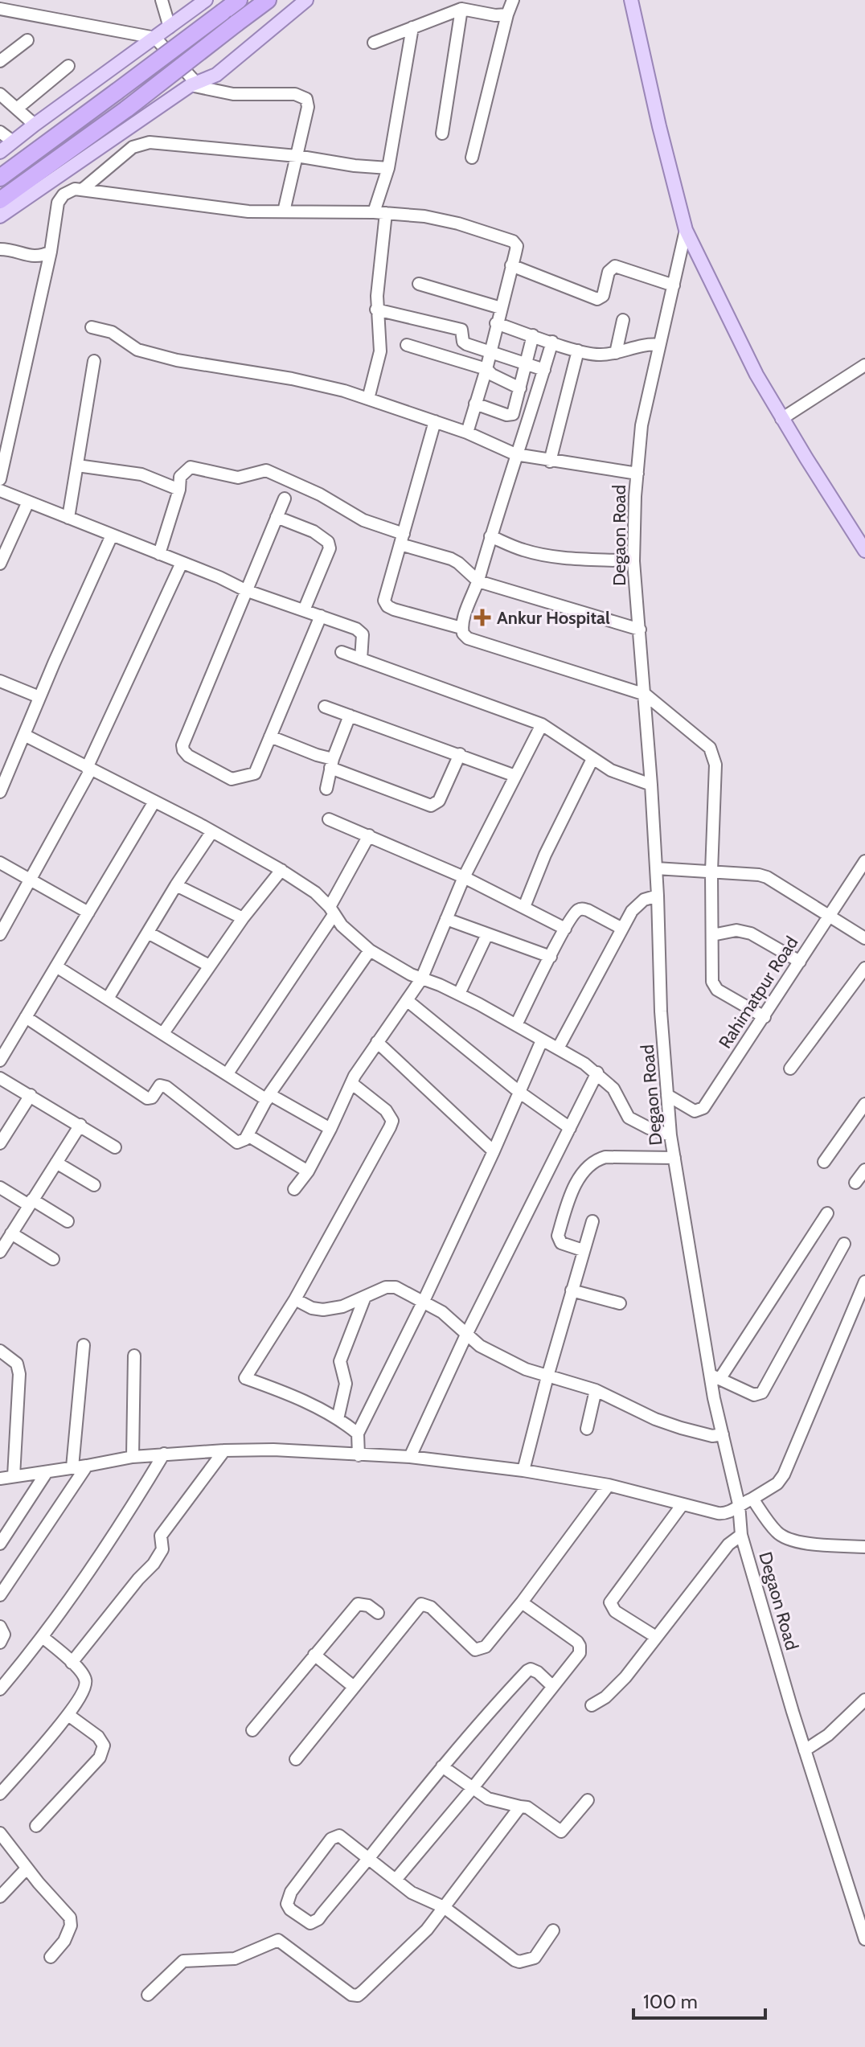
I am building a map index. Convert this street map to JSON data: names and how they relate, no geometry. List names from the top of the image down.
{
  "streets": {
    "street": ["Degaon Road", "Rahimatpur Road"]
  },
  "crossings": [
    ["Degaon Road", "Rahimatpur Road"]
  ],
  "places": {
    "health": ["Ankur Hospital"]
  },
  "scale_bar": "100 m"
}
